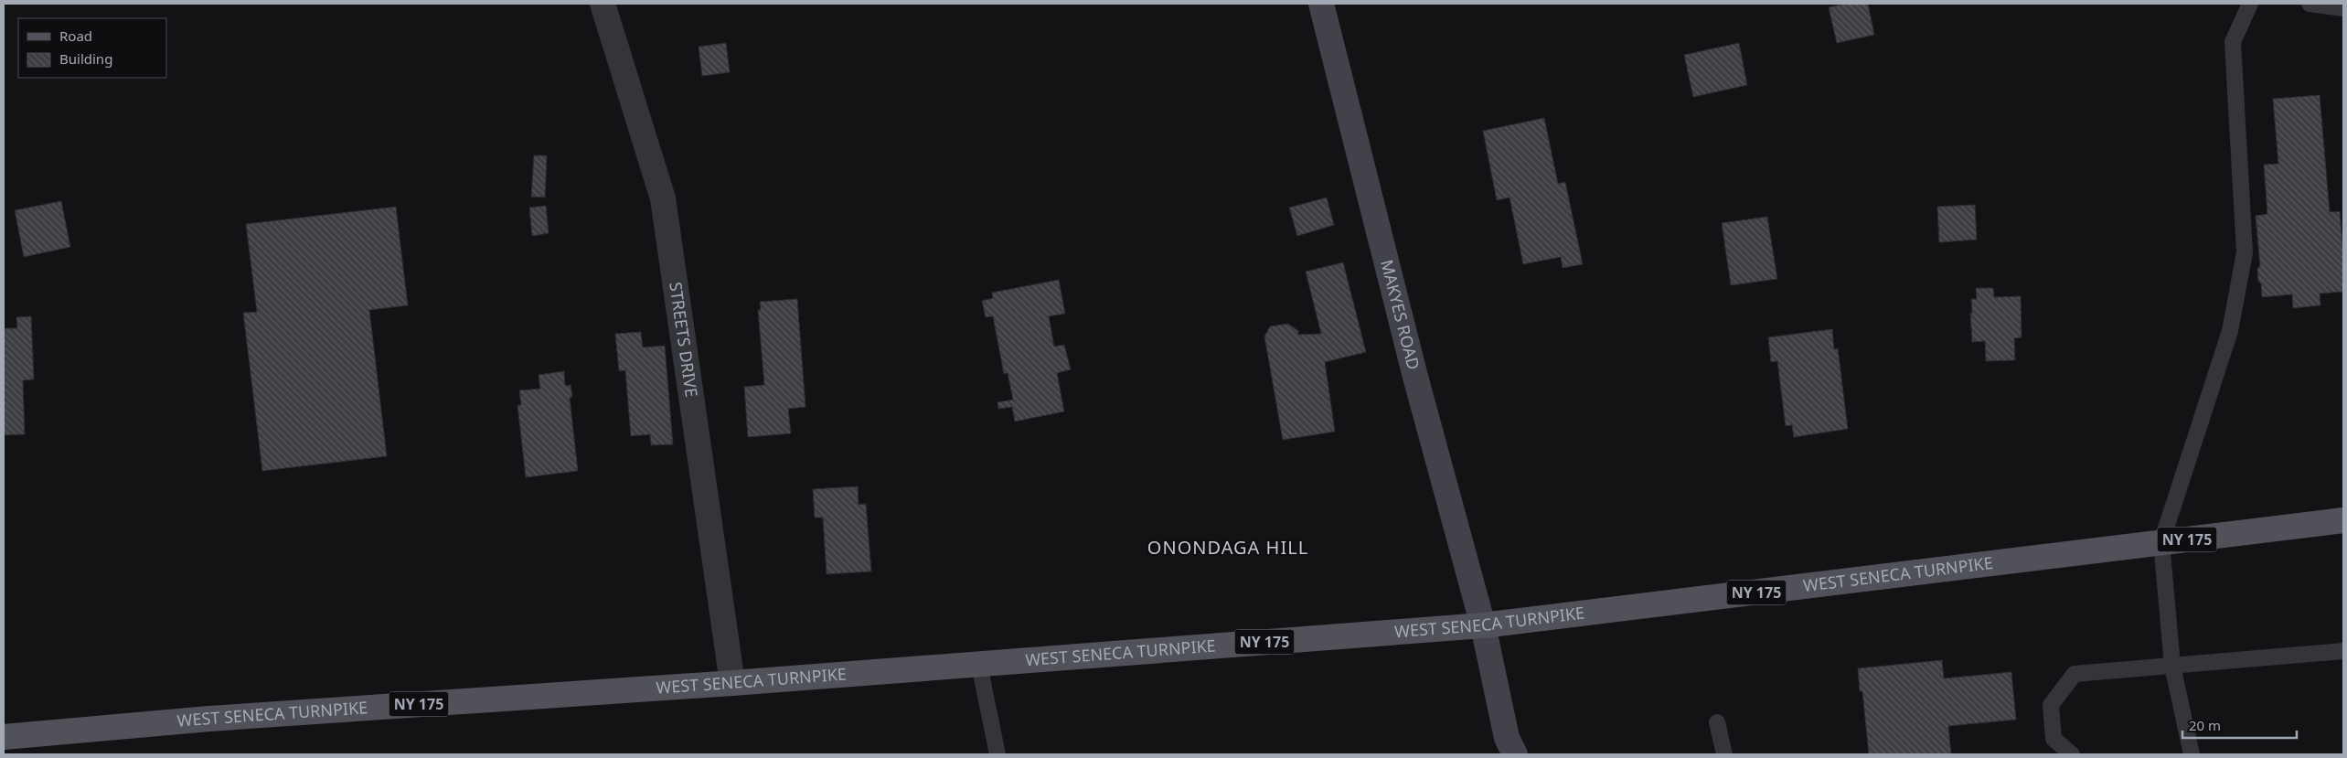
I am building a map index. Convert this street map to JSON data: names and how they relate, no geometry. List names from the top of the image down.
{
  "streets": {
    "main road": ["NY 175", "WEST SENECA TURNPIKE"],
    "street": ["MAKYES ROAD", "STREETS DRIVE"]
  },
  "crossings": [
    ["MAKYES ROAD", "WEST SENECA TURNPIKE"],
    ["STREETS DRIVE", "WEST SENECA TURNPIKE"]
  ],
  "districts": ["ONONDAGA HILL"],
  "legend": ["Road", "Building"],
  "scale_bar": "20 m"
}
